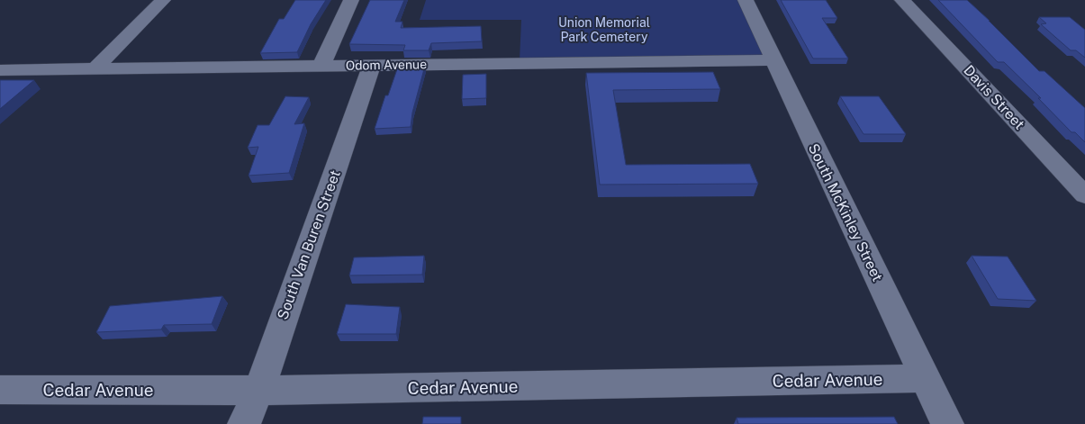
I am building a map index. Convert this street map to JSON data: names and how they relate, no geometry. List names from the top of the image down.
{
  "streets": {
    "street": [
      "Odom Avenue",
      "Davis Street",
      "South McKinley Street",
      "South Van Buren Street",
      "Cedar Avenue"
    ]
  },
  "crossings": [
    ["Odom Avenue", "South McKinley Street"],
    ["Odom Avenue", "South Van Buren Street"],
    ["South McKinley Street", "Cedar Avenue"],
    ["South Van Buren Street", "Cedar Avenue"]
  ],
  "parks": ["Union Memorial Park Cemetery"]
}
